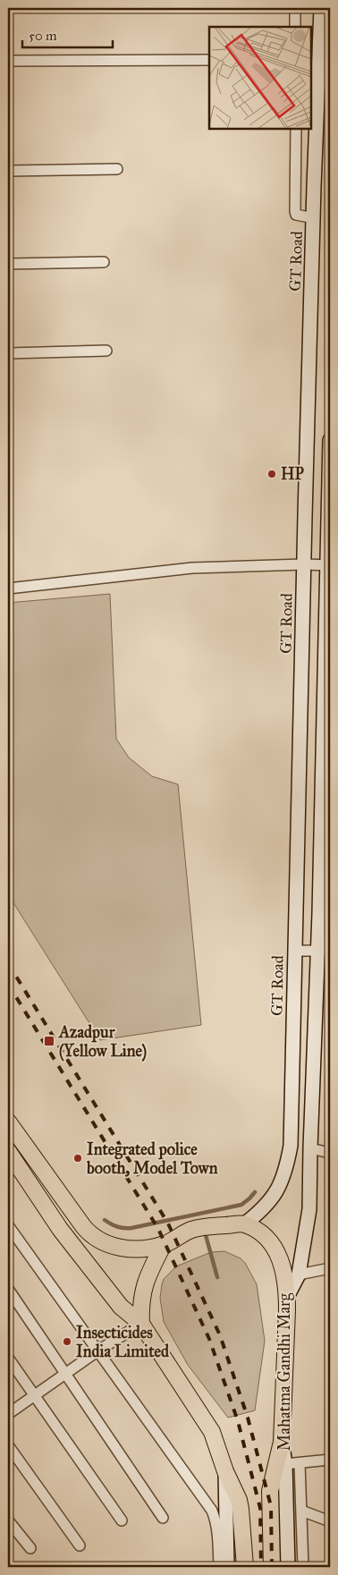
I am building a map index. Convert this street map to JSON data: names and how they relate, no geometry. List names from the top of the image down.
{
  "streets": {
    "main road": ["GT Road", "Mahatma Gandhi Marg"]
  },
  "crossings": [
    ["GT Road", "Mahatma Gandhi Marg"]
  ],
  "places": {
    "other": ["HP", "Integrated police booth, Model Town", "Insecticides India Limited"],
    "transit": ["Azadpur (Yellow Line)"]
  },
  "scale_bar": "50 m"
}
